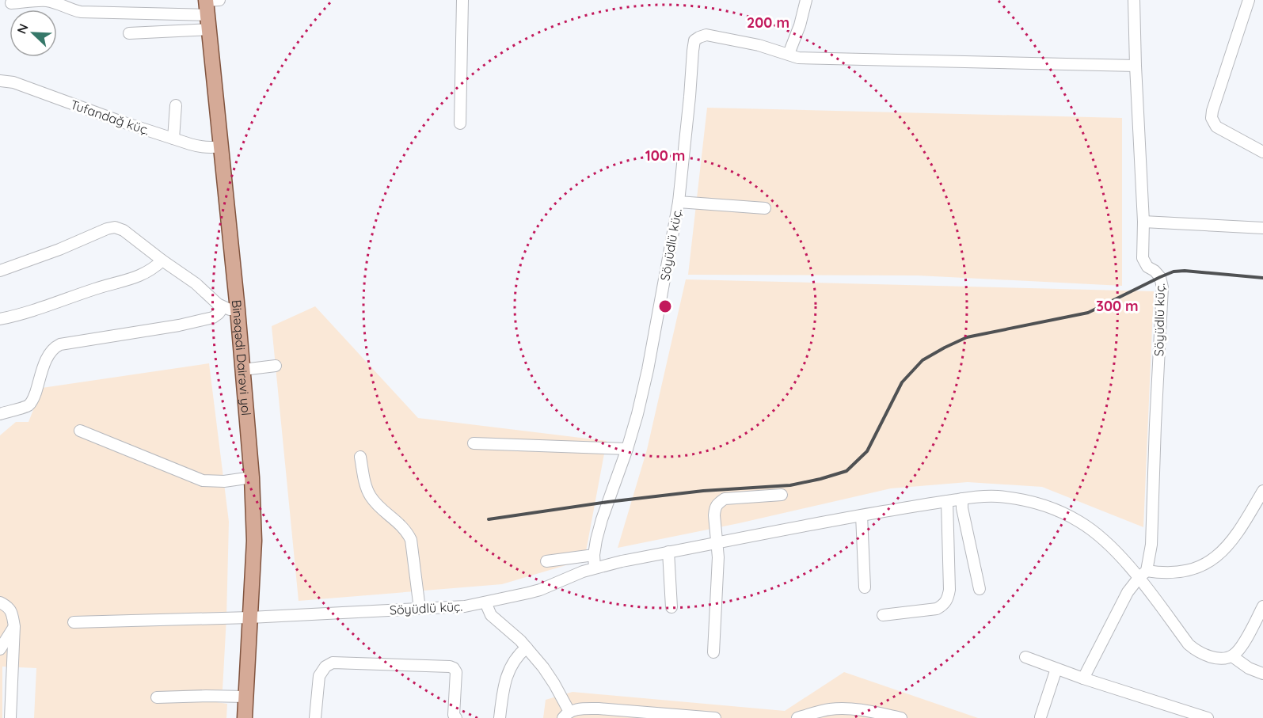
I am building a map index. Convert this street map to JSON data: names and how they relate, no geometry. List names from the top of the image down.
{
  "streets": {
    "main road": ["Binəqədi Dairəvi yol"],
    "street": ["Tufandağ küç.", "Söyüdlü küç."]
  },
  "crossings": [
    ["Tufandağ küç.", "Binəqədi Dairəvi yol"],
    ["Söyüdlü küç.", "Binəqədi Dairəvi yol"]
  ],
  "north": "top left",
  "rings": ["200 m", "100 m", "300 m"]
}
